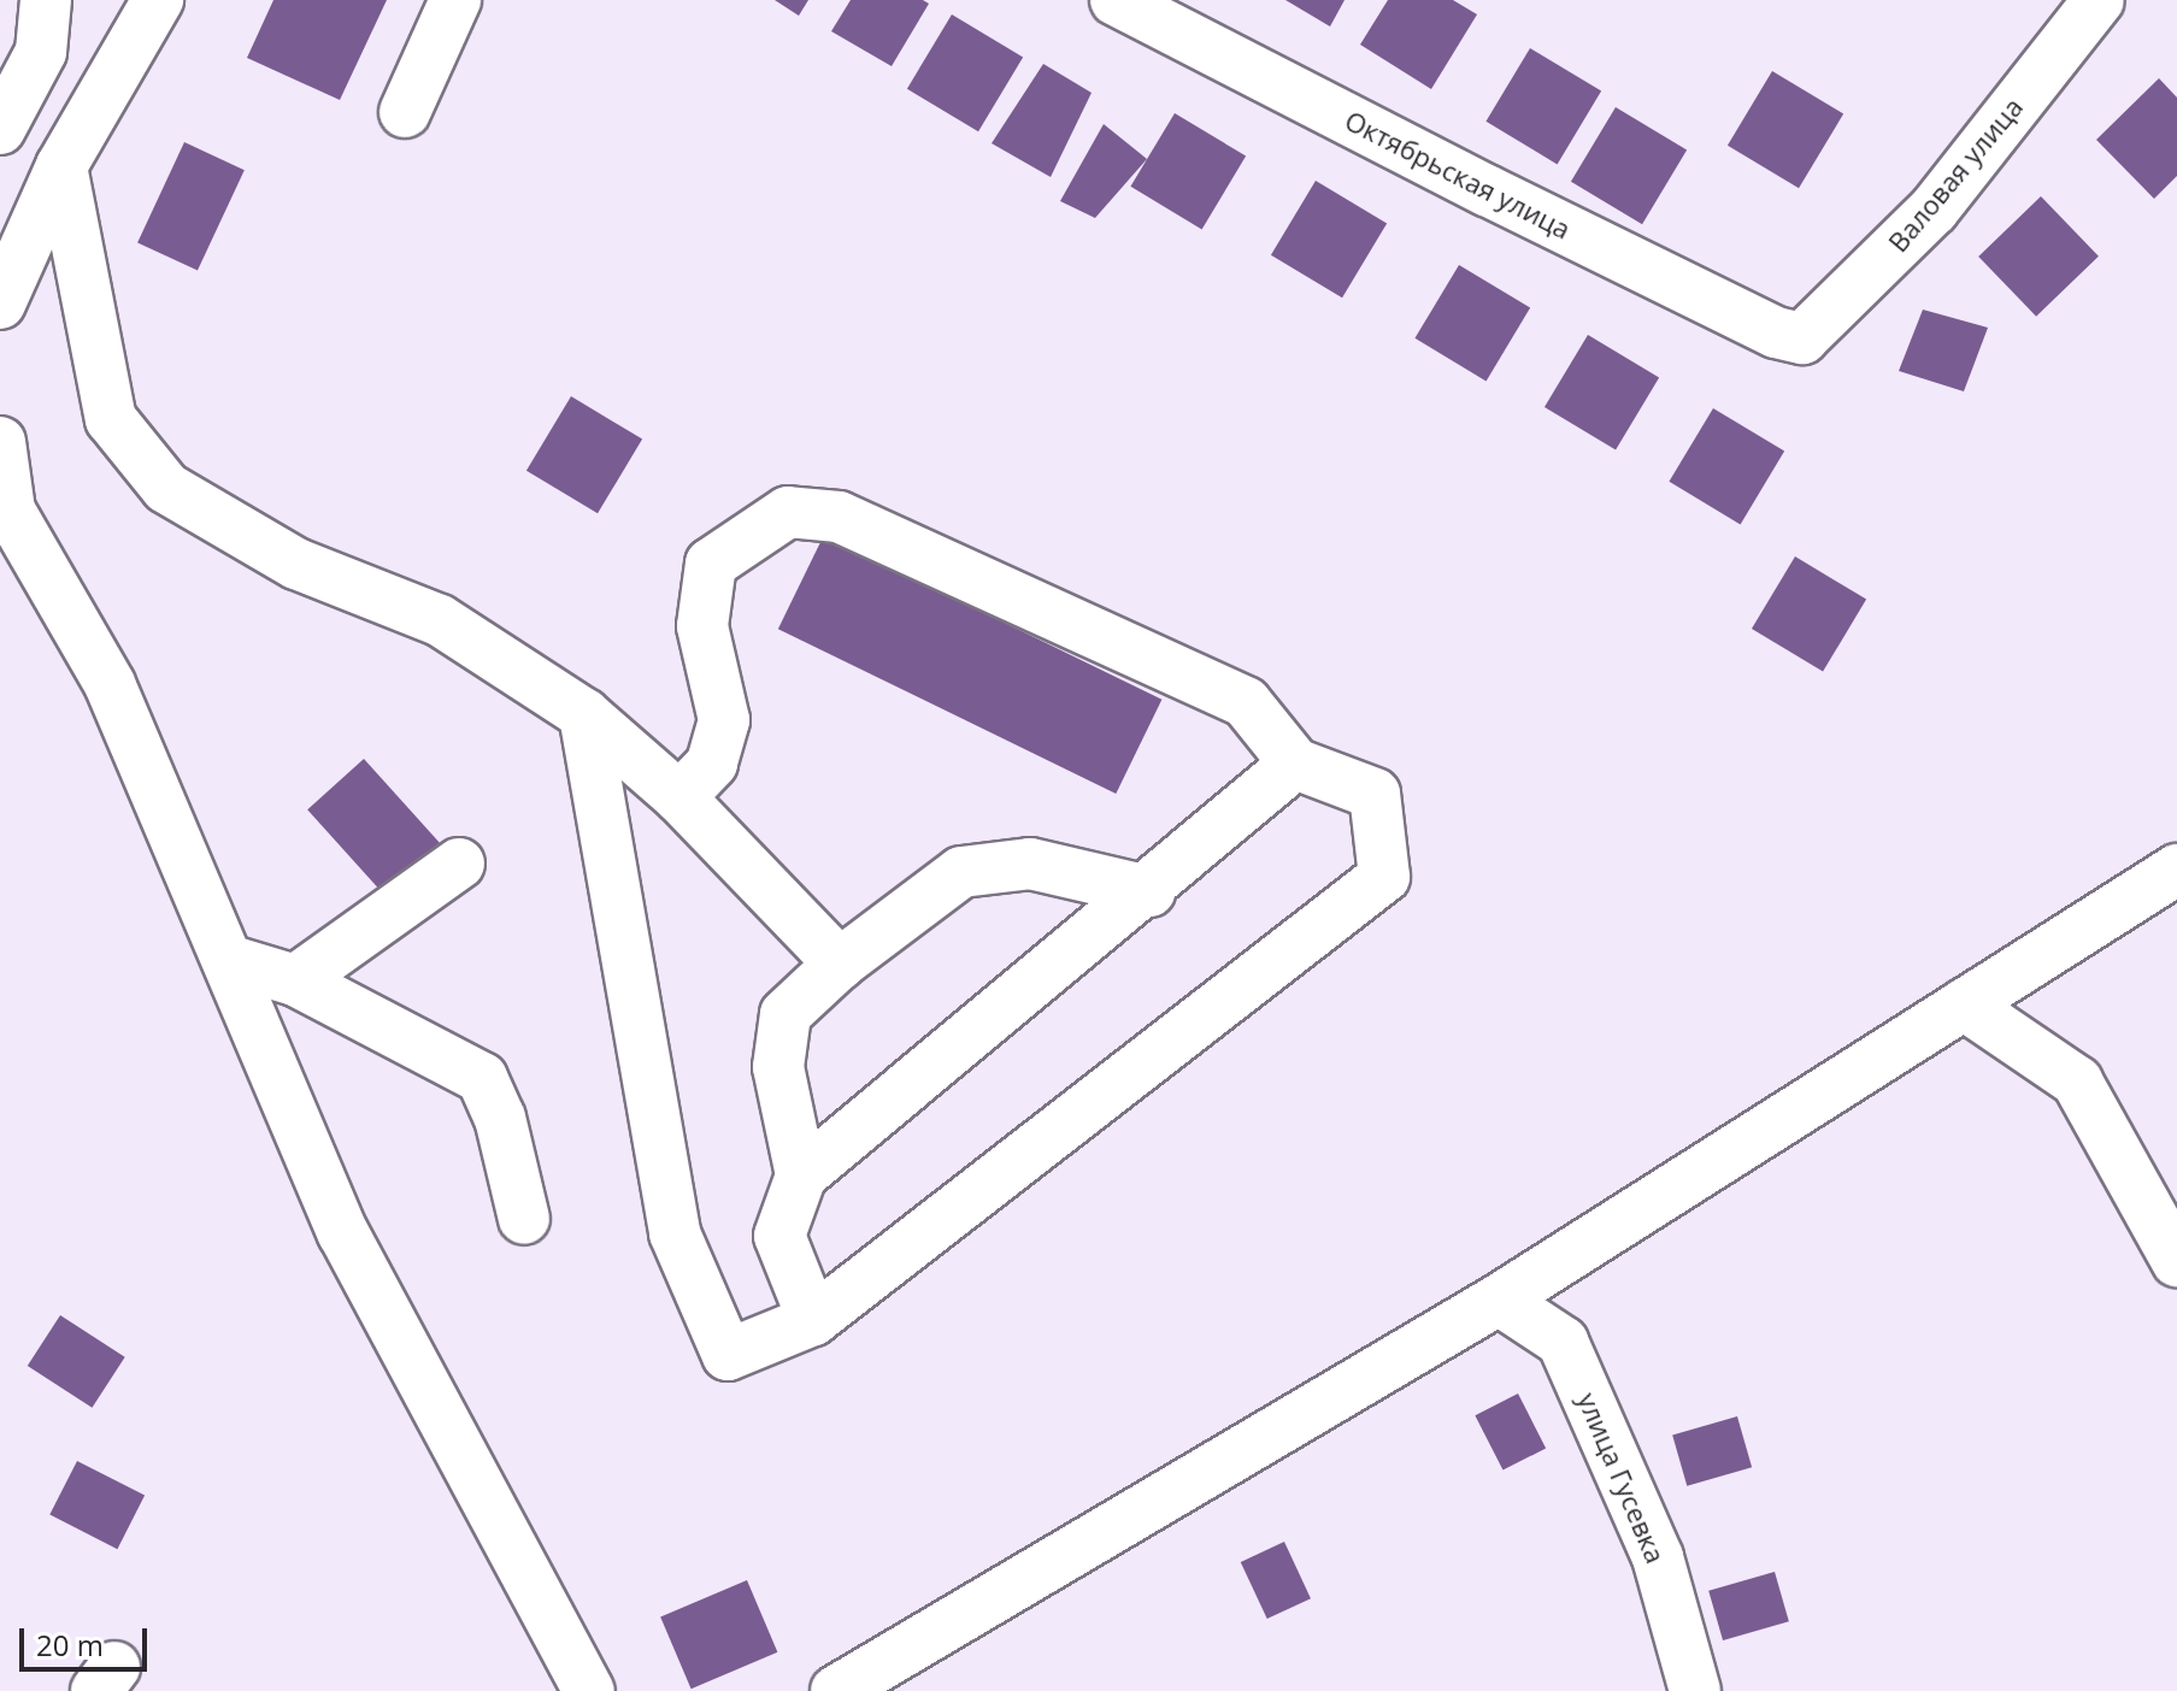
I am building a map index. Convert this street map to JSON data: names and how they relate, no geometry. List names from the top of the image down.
{
  "streets": {
    "street": ["Октябрьская улица", "Валовая улица", "улица Гусевка"]
  },
  "crossings": [
    ["Октябрьская улица", "Валовая улица"]
  ],
  "scale_bar": "20 m"
}
